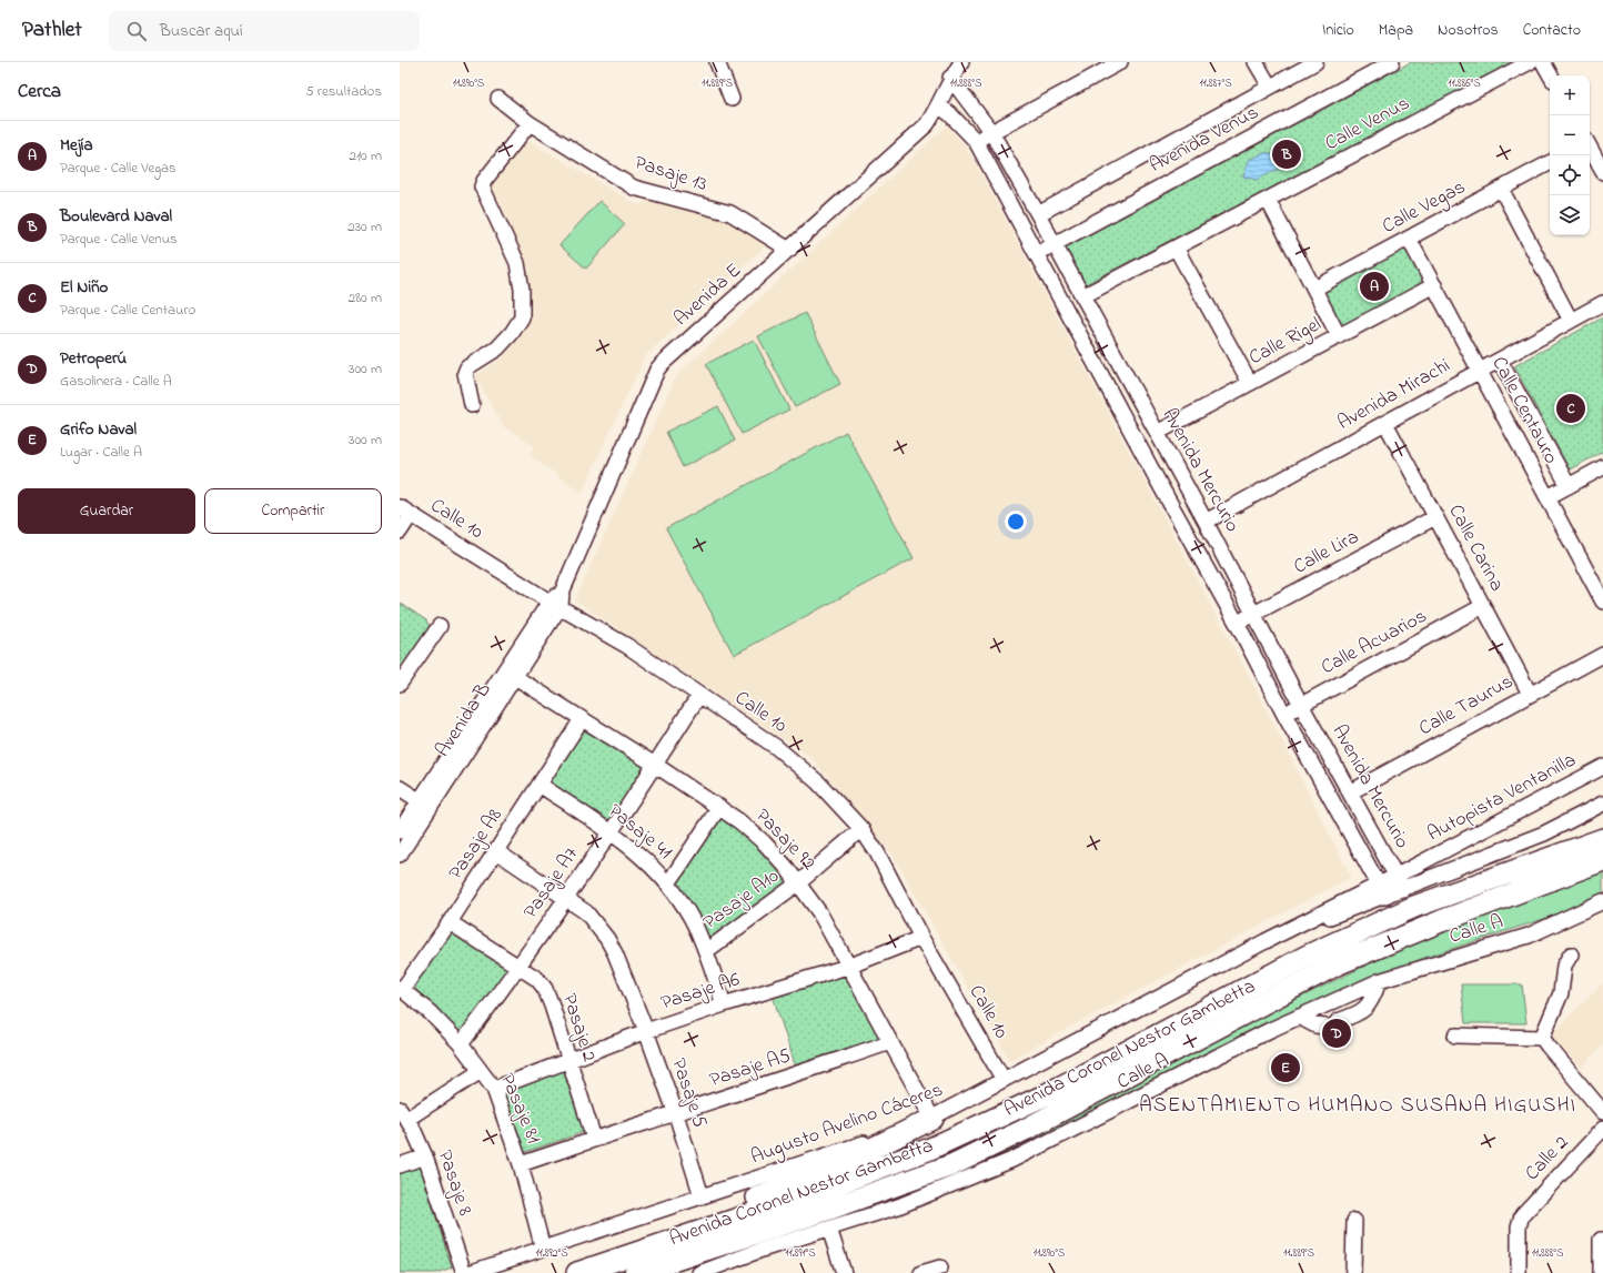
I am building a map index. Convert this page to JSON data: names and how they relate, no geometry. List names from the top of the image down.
{
  "streets": {
    "highway": ["Avenida Coronel Nestor Gambetta"],
    "street": [
      "Calle Venus",
      "Avenida Venus",
      "Pasaje 13",
      "Calle Vegas",
      "Avenida E",
      "Calle Rigel",
      "Avenida Mirachi",
      "Calle Centauro",
      "Avenida Mercurio",
      "Calle 10",
      "Calle Carina",
      "Calle Lira",
      "Calle Acuarios",
      "Calle Taurus",
      "Avenida B",
      "Autopista Ventanilla",
      "Pasaje 41",
      "Pasaje 92",
      "Pasaje A8",
      "Pasaje A7",
      "Pasaje A10",
      "Calle A",
      "Pasaje A6",
      "Pasaje 2",
      "Pasaje A5",
      "Pasaje 5",
      "Pasaje 81",
      "Augusto Avelino Cáceres",
      "Calle 2",
      "Pasaje 8"
    ]
  },
  "crossings": [
    ["Calle Venus", "Avenida Mercurio"],
    ["Avenida Venus", "Avenida Mercurio"],
    ["Pasaje 13", "Avenida E"],
    ["Calle Vegas", "Calle Centauro"],
    ["Avenida E", "Avenida Mercurio"],
    ["Avenida E", "Calle 10"],
    ["Avenida E", "Avenida B"],
    ["Calle Rigel", "Calle Centauro"],
    ["Calle Rigel", "Avenida Mercurio"],
    ["Avenida Mirachi", "Calle Centauro"],
    ["Avenida Mirachi", "Avenida Mercurio"],
    ["Avenida Mirachi", "Calle Carina"],
    ["Avenida Mercurio", "Calle Lira"],
    ["Avenida Mercurio", "Calle Acuarios"],
    ["Avenida Mercurio", "Calle Taurus"],
    ["Avenida Mercurio", "Autopista Ventanilla"],
    ["Avenida Mercurio", "Augusto Avelino Cáceres"],
    ["Calle 10", "Avenida B"],
    ["Calle 10", "Pasaje A7"],
    ["Calle 10", "Pasaje A10"],
    ["Calle 10", "Pasaje A6"],
    ["Calle 10", "Augusto Avelino Cáceres"],
    ["Calle Carina", "Calle Lira"],
    ["Calle Carina", "Calle Acuarios"],
    ["Calle Carina", "Calle Taurus"],
    ["Avenida B", "Pasaje 92"],
    ["Autopista Ventanilla", "Augusto Avelino Cáceres"],
    ["Pasaje 41", "Pasaje A8"],
    ["Pasaje 41", "Pasaje A7"],
    ["Pasaje 41", "Pasaje A10"],
    ["Pasaje 41", "Pasaje A6"],
    ["Pasaje 92", "Pasaje A8"],
    ["Pasaje 92", "Pasaje A7"],
    ["Pasaje 92", "Pasaje A10"],
    ["Pasaje 92", "Pasaje A6"],
    ["Pasaje 92", "Pasaje A5"],
    ["Pasaje 92", "Augusto Avelino Cáceres"],
    ["Pasaje A8", "Pasaje 2"],
    ["Pasaje A8", "Pasaje 5"],
    ["Pasaje A8", "Pasaje 81"],
    ["Pasaje A7", "Pasaje 2"],
    ["Pasaje A7", "Pasaje 5"],
    ["Pasaje A7", "Pasaje 81"],
    ["Pasaje A6", "Pasaje 2"],
    ["Pasaje A6", "Pasaje 5"],
    ["Pasaje A6", "Pasaje 81"],
    ["Pasaje 2", "Pasaje A5"],
    ["Pasaje A5", "Pasaje 5"],
    ["Pasaje A5", "Pasaje 81"],
    ["Pasaje 5", "Augusto Avelino Cáceres"],
    ["Pasaje 81", "Augusto Avelino Cáceres"]
  ],
  "districts": ["ASENTAMIENTO HUMANO SUSANA HIGUSHI"],
  "page": {
    "header": "Pathlet",
    "search": "Buscar aquí",
    "nav": [
      "Inicio",
      "Mapa",
      "Nosotros",
      "Contacto"
    ],
    "heading": ["Cerca", "5 resultados"],
    "map_buttons": ["+", "−"],
    "list": [
      {
        "mark": "A",
        "name": "Mejía",
        "note": "Parque · Calle Vegas",
        "value": "210 m"
      },
      {
        "mark": "B",
        "name": "Boulevard Naval",
        "note": "Parque · Calle Venus",
        "value": "230 m"
      },
      {
        "mark": "C",
        "name": "El Niño",
        "note": "Parque · Calle Centauro",
        "value": "280 m"
      },
      {
        "mark": "D",
        "name": "Petroperú",
        "note": "Gasolinera · Calle A",
        "value": "300 m"
      },
      {
        "mark": "E",
        "name": "Grifo Naval",
        "note": "Lugar · Calle A",
        "value": "300 m"
      }
    ],
    "pins": [
      "B",
      "A",
      "C",
      "D",
      "E"
    ],
    "buttons": ["Guardar", "Compartir"]
  },
  "coordinates": [
    "11.890°S",
    "11.889°S",
    "11.888°S",
    "11.887°S",
    "11.886°S",
    "11.892°S",
    "11.891°S"
  ]
}
